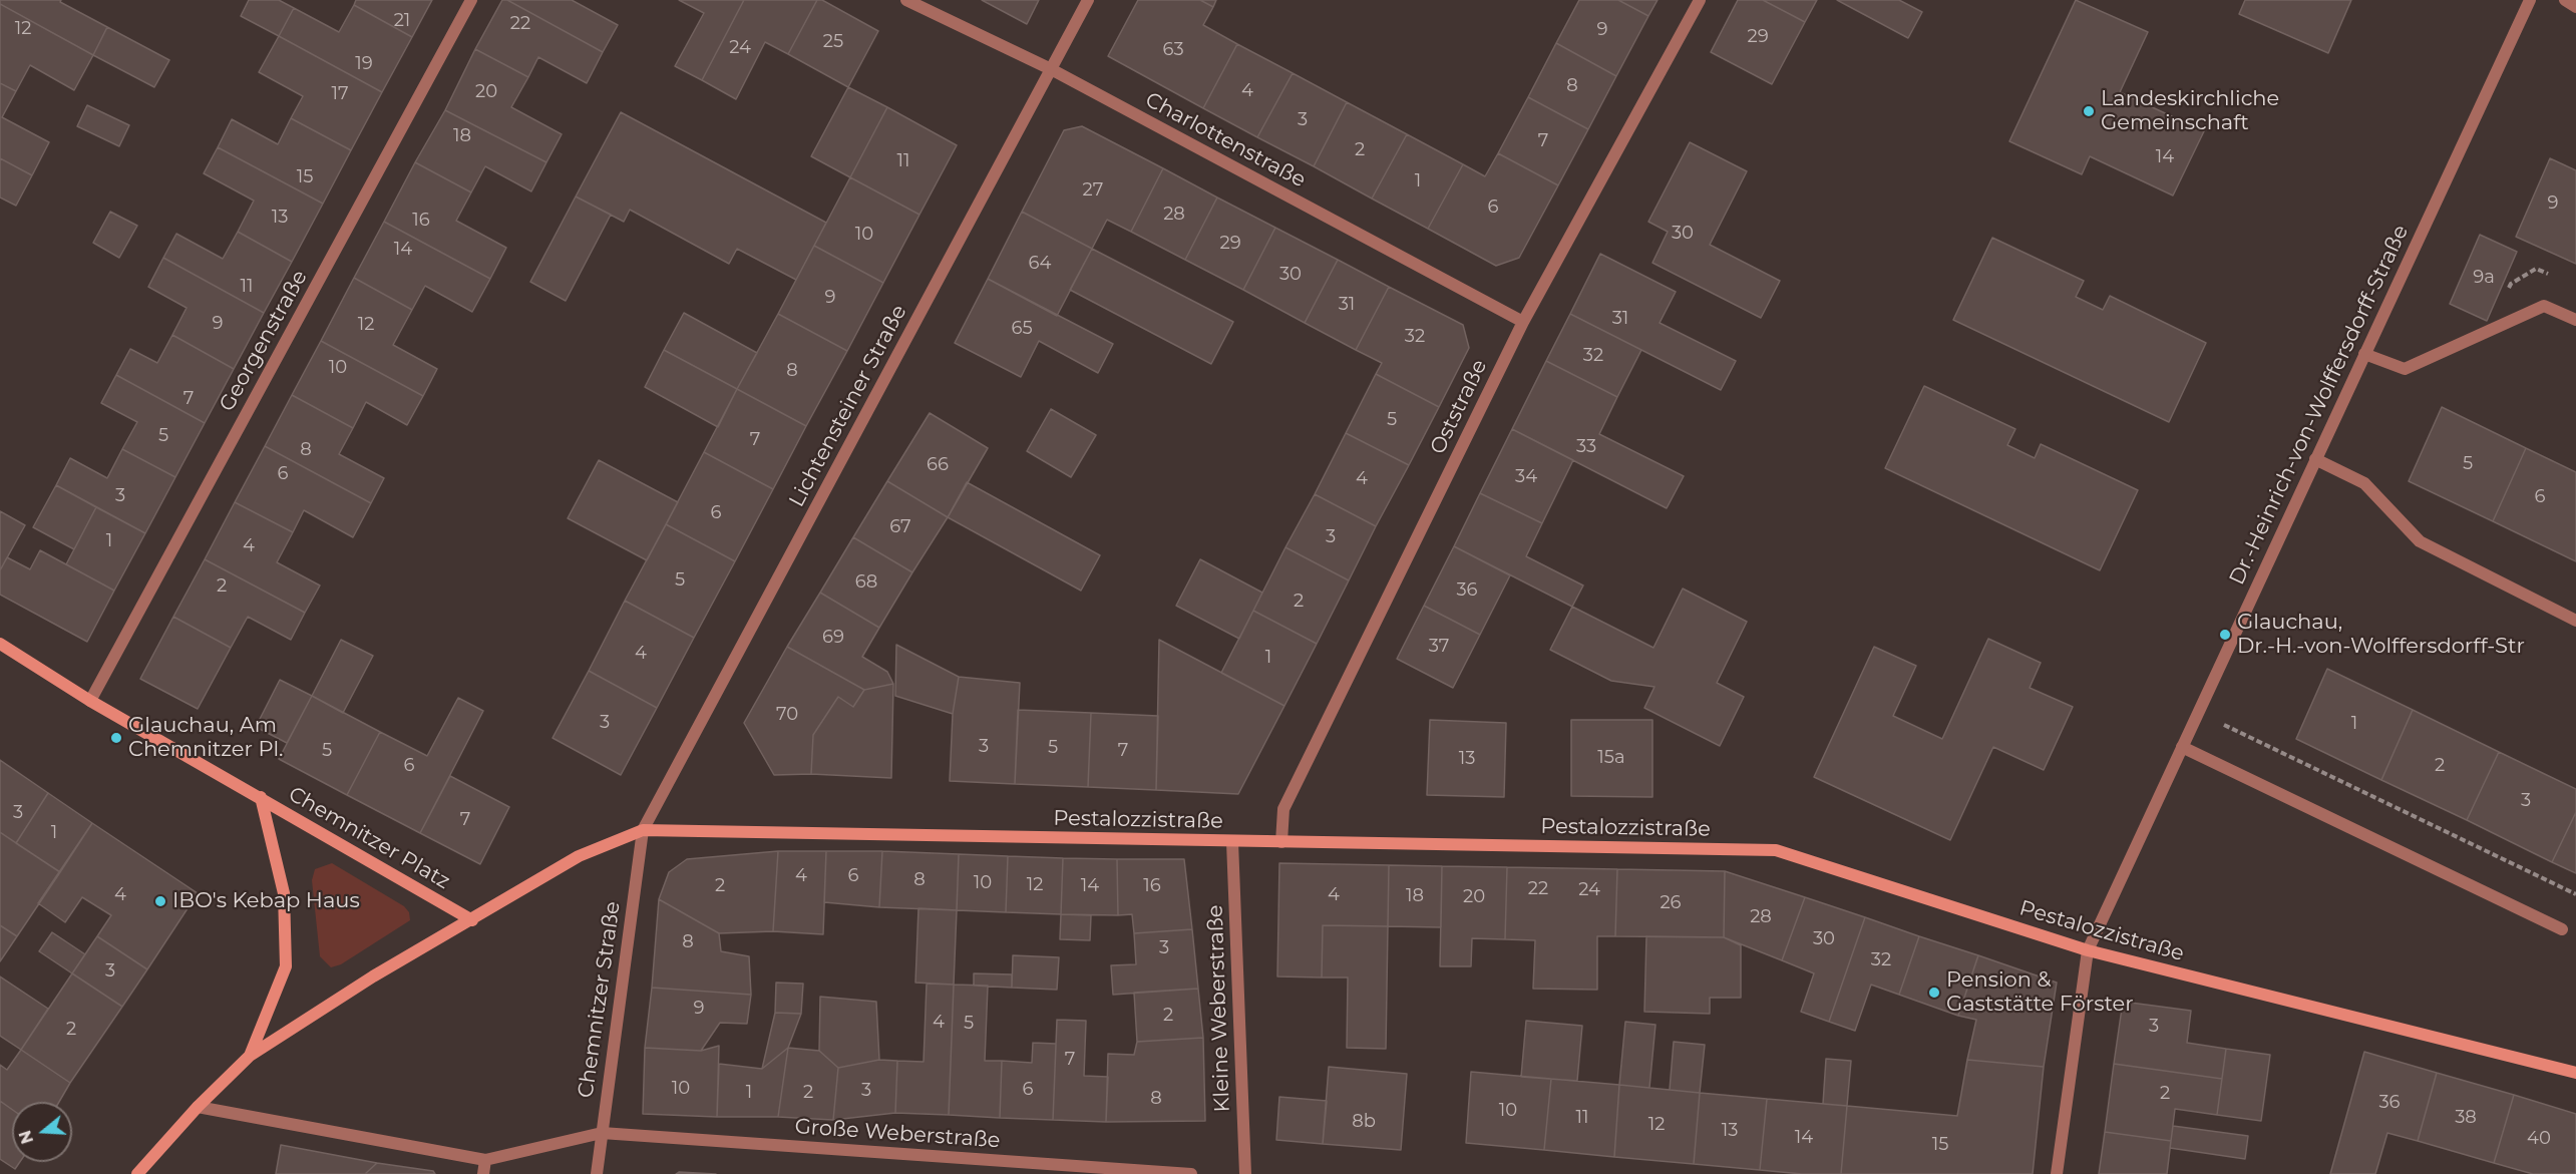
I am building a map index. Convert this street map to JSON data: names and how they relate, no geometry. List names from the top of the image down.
{
  "streets": {
    "street": [
      "Charlottenstraße",
      "Georgenstraße",
      "Dr.-Heinrich-von-Wolffersdorff-Straße",
      "Lichtensteiner Straße",
      "Oststraße",
      "Pestalozzistraße",
      "Chemnitzer Platz",
      "Chemnitzer Straße",
      "Kleine Weberstraße",
      "Große Weberstraße"
    ]
  },
  "crossings": [
    ["Charlottenstraße", "Lichtensteiner Straße"],
    ["Charlottenstraße", "Oststraße"],
    ["Dr.-Heinrich-von-Wolffersdorff-Straße", "Pestalozzistraße"],
    ["Lichtensteiner Straße", "Pestalozzistraße"],
    ["Lichtensteiner Straße", "Chemnitzer Platz"],
    ["Lichtensteiner Straße", "Chemnitzer Straße"],
    ["Oststraße", "Pestalozzistraße"],
    ["Pestalozzistraße", "Chemnitzer Platz"],
    ["Pestalozzistraße", "Chemnitzer Straße"],
    ["Pestalozzistraße", "Kleine Weberstraße"],
    ["Chemnitzer Platz", "Chemnitzer Straße"],
    ["Chemnitzer Straße", "Große Weberstraße"]
  ],
  "places": [
    "Landeskirchliche Gemeinschaft",
    "Glauchau, Dr.-H.-von-Wolffersdorff-Str",
    "Glauchau, Am Chemnitzer Pl.",
    "IBO's Kebap Haus",
    "Pension & Gaststätte Förster"
  ],
  "house_numbers": [
    "21",
    "22",
    "12",
    "9",
    "29",
    "25",
    "24",
    "63",
    "19",
    "8",
    "4",
    "20",
    "17",
    "3",
    "18",
    "7",
    "2",
    "14",
    "11",
    "15",
    "1",
    "27",
    "9",
    "6",
    "28",
    "13",
    "16",
    "30",
    "10",
    "29",
    "14",
    "64",
    "30",
    "9a",
    "11",
    "9",
    "31",
    "31",
    "9",
    "12",
    "65",
    "32",
    "32",
    "10",
    "8",
    "7",
    "5",
    "5",
    "7",
    "33",
    "8",
    "5",
    "66",
    "6",
    "34",
    "4",
    "3",
    "6",
    "6",
    "67",
    "3",
    "1",
    "4",
    "5",
    "68",
    "2",
    "36",
    "2",
    "69",
    "37",
    "4",
    "1",
    "70",
    "3",
    "1",
    "3",
    "5",
    "5",
    "7",
    "15a",
    "13",
    "6",
    "2",
    "3",
    "3",
    "7",
    "1",
    "4",
    "6",
    "8",
    "10",
    "12",
    "2",
    "14",
    "16",
    "22",
    "24",
    "4",
    "4",
    "18",
    "20",
    "26",
    "28",
    "30",
    "8",
    "3",
    "32",
    "3",
    "9",
    "2",
    "4",
    "5",
    "3",
    "2",
    "7",
    "10",
    "6",
    "3",
    "1",
    "2",
    "2",
    "8",
    "36",
    "10",
    "11",
    "38",
    "8b",
    "12",
    "13",
    "14",
    "40",
    "15"
  ],
  "north": "left"
}
